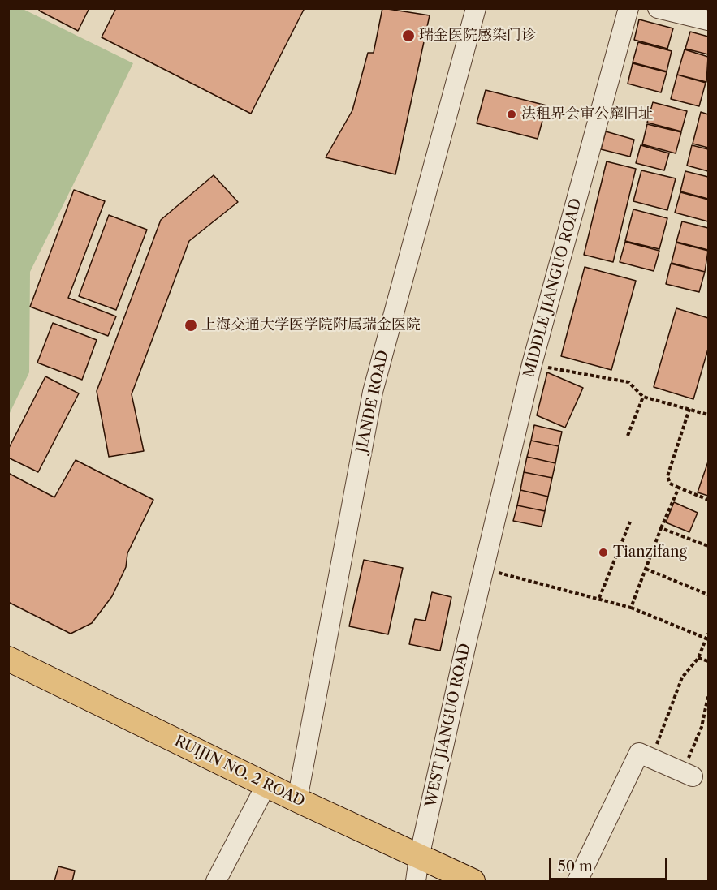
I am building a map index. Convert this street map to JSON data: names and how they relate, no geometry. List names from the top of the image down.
{
  "streets": {
    "main road": ["RUIJIN NO. 2 ROAD"],
    "street": ["MIDDLE JIANGUO ROAD", "JIANDE ROAD", "WEST JIANGUO ROAD"]
  },
  "crossings": [
    ["MIDDLE JIANGUO ROAD", "WEST JIANGUO ROAD"],
    ["JIANDE ROAD", "RUIJIN NO. 2 ROAD"],
    ["WEST JIANGUO ROAD", "RUIJIN NO. 2 ROAD"]
  ],
  "places": [
    "瑞金医院感染门诊",
    "法租界会审公廨旧址",
    "上海交通大学医学院附属瑞金医院",
    "Tianzifang"
  ],
  "scale_bar": "50 m"
}
